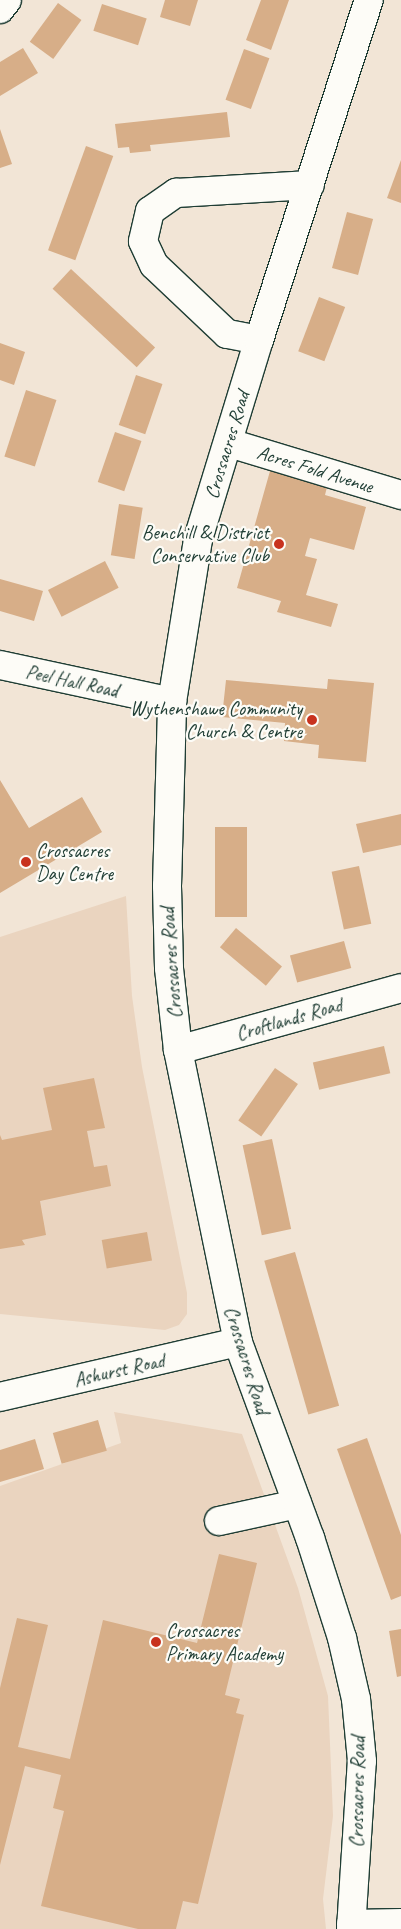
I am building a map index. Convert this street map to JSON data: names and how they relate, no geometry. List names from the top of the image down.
{
  "streets": {
    "street": [
      "Crossacres Road",
      "Acres Fold Avenue",
      "Peel Hall Road",
      "Croftlands Road",
      "Ashurst Road"
    ]
  },
  "crossings": [
    ["Crossacres Road", "Acres Fold Avenue"],
    ["Crossacres Road", "Peel Hall Road"],
    ["Crossacres Road", "Croftlands Road"],
    ["Crossacres Road", "Ashurst Road"]
  ],
  "places": [
    "Benchill & District Conservative Club",
    "Wythenshawe Community Church & Centre",
    "Crossacres Day Centre",
    "Crossacres Primary Academy"
  ]
}
